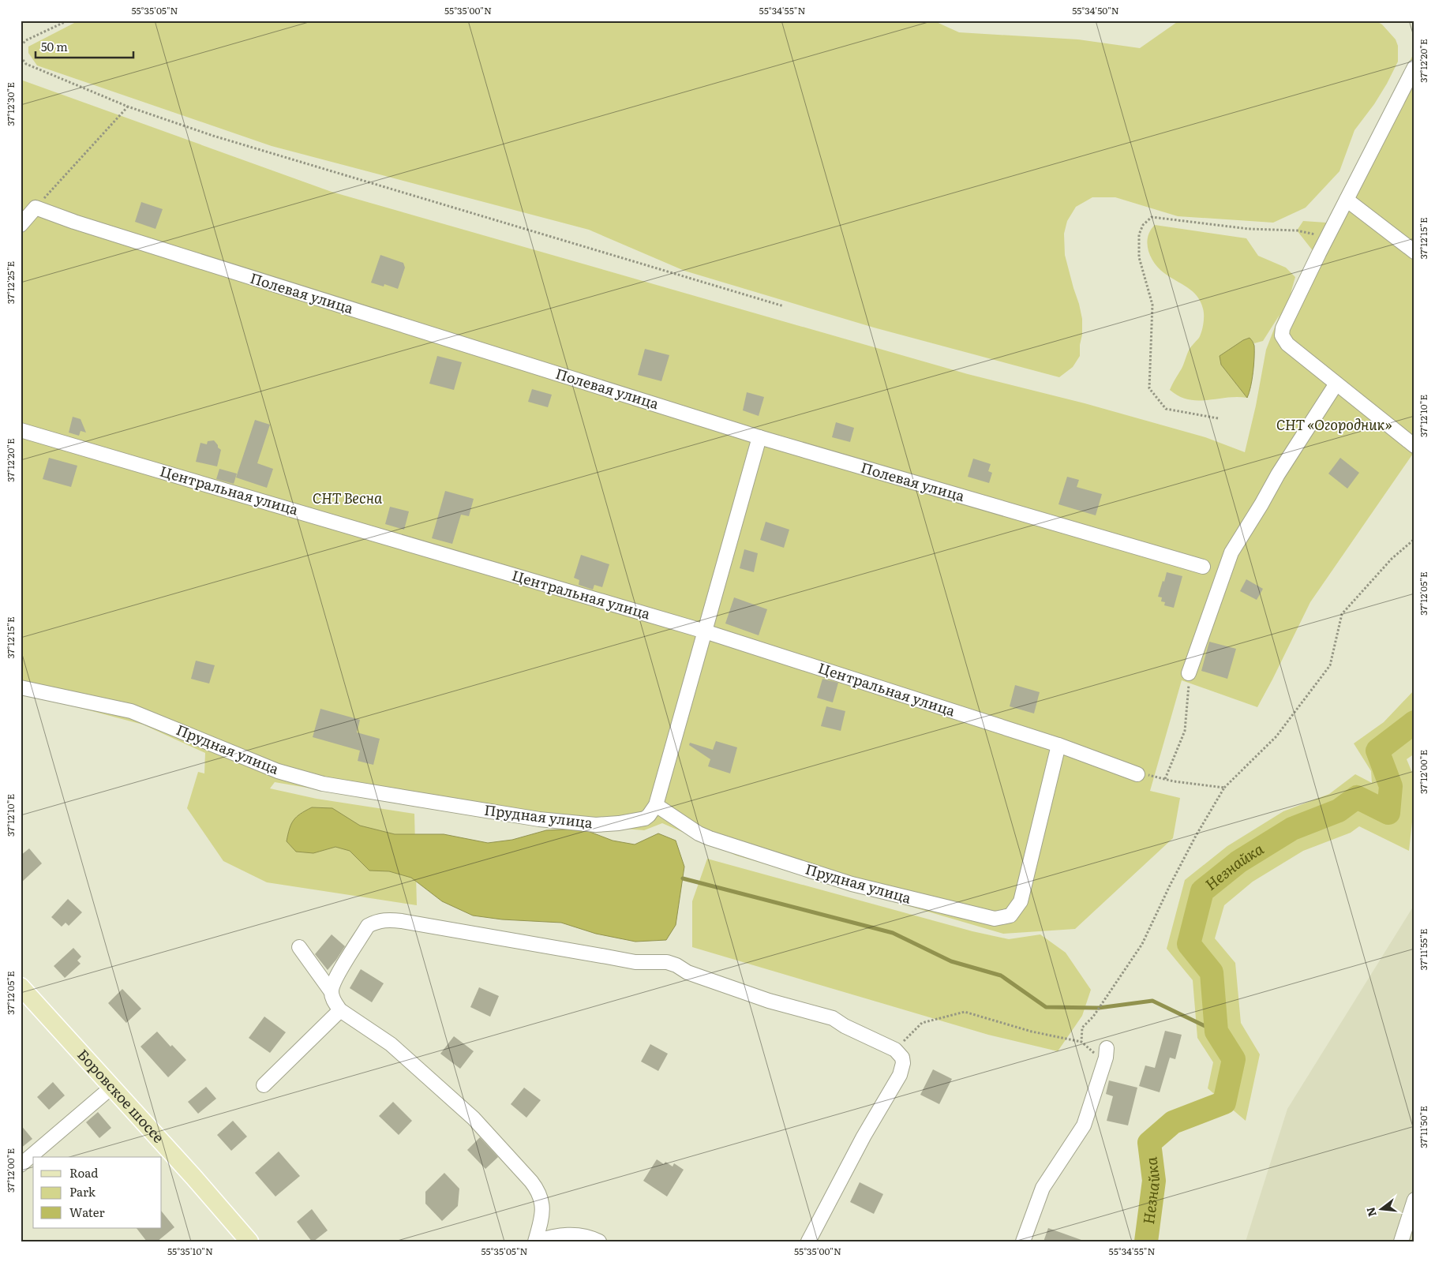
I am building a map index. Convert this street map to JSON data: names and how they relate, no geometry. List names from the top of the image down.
{
  "streets": {
    "main road": ["Боровское шоссе"],
    "street": ["Полевая улица", "Центральная улица", "Прудная улица"]
  },
  "crossings": [
    ["Центральная улица", "Прудная улица"]
  ],
  "water": ["Незнайка"],
  "parks": ["СНТ «Огородник»", "СНТ Весна"],
  "legend": ["Road", "Park", "Water"],
  "scale_bar": "50 m",
  "north": "left",
  "coordinates": [
    "55°35'05\"N",
    "55°35'00\"N",
    "55°34'55\"N",
    "55°34'50\"N",
    "37°12'20\"E",
    "37°12'30\"E",
    "37°12'15\"E",
    "37°12'25\"E",
    "37°12'10\"E",
    "37°12'05\"E",
    "37°12'00\"E",
    "37°11'55\"E",
    "37°11'50\"E",
    "55°35'10\"N"
  ]
}
